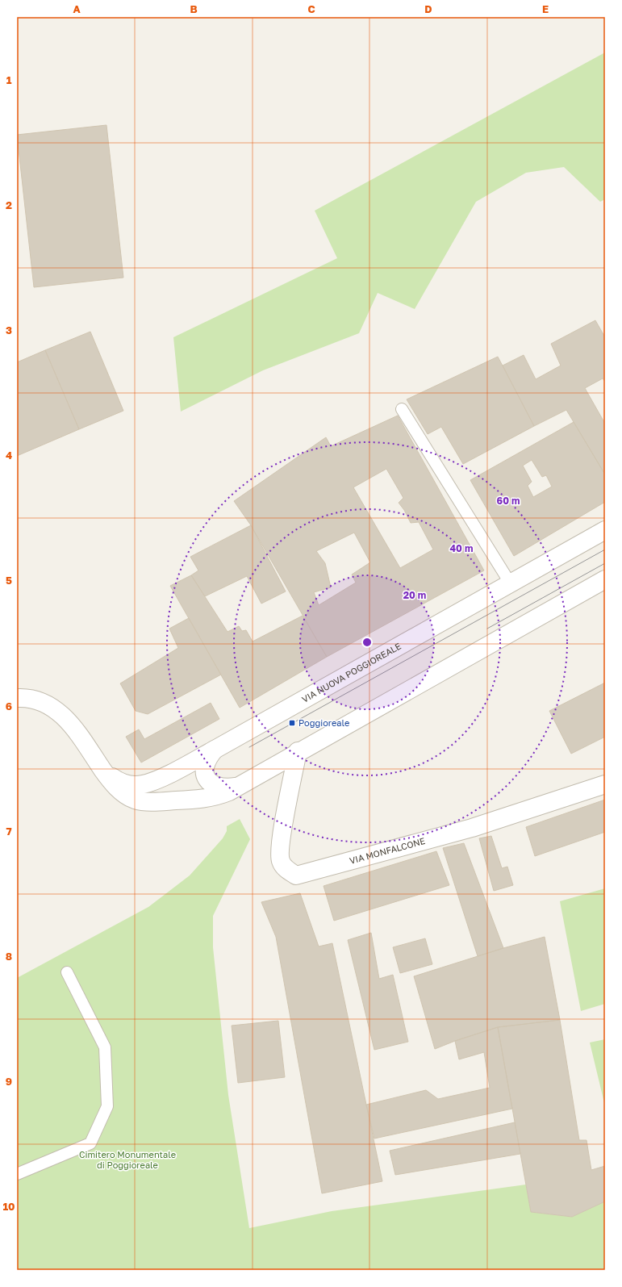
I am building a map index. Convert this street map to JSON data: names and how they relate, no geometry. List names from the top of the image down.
{
  "streets": {
    "street": ["VIA NUOVA POGGIOREALE", "VIA MONFALCONE"]
  },
  "crossings": [
    ["VIA NUOVA POGGIOREALE", "VIA MONFALCONE"]
  ],
  "parks": ["Cimitero Monumentale di Poggioreale"],
  "places": {
    "transit": ["Poggioreale"]
  },
  "grid": {
    "columns": [
      "A",
      "B",
      "C",
      "D",
      "E"
    ],
    "rows": [
      "1",
      "2",
      "3",
      "4",
      "5",
      "6",
      "7",
      "8",
      "9",
      "10"
    ]
  },
  "rings": ["60 m", "40 m", "20 m"]
}
